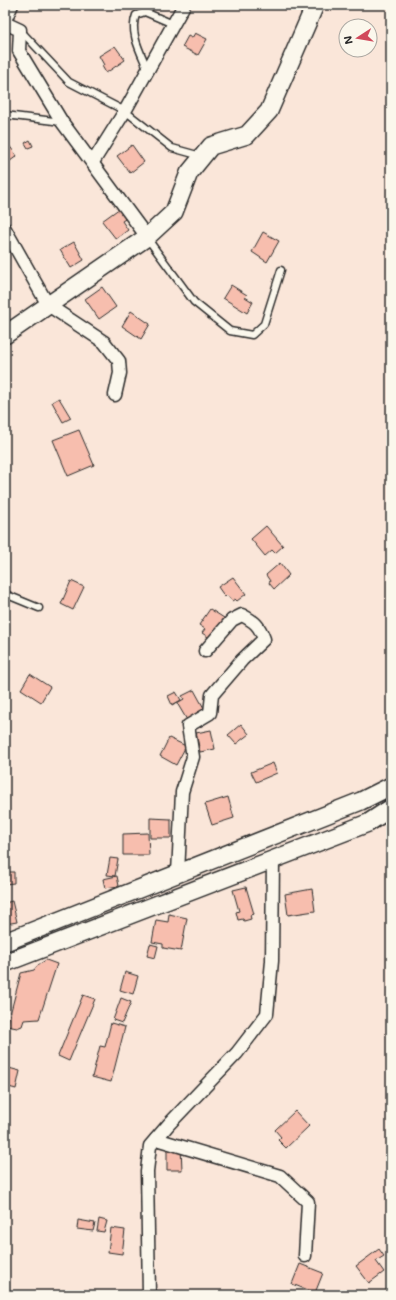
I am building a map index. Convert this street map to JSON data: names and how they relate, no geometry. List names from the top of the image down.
{
  "north": "left"
}
